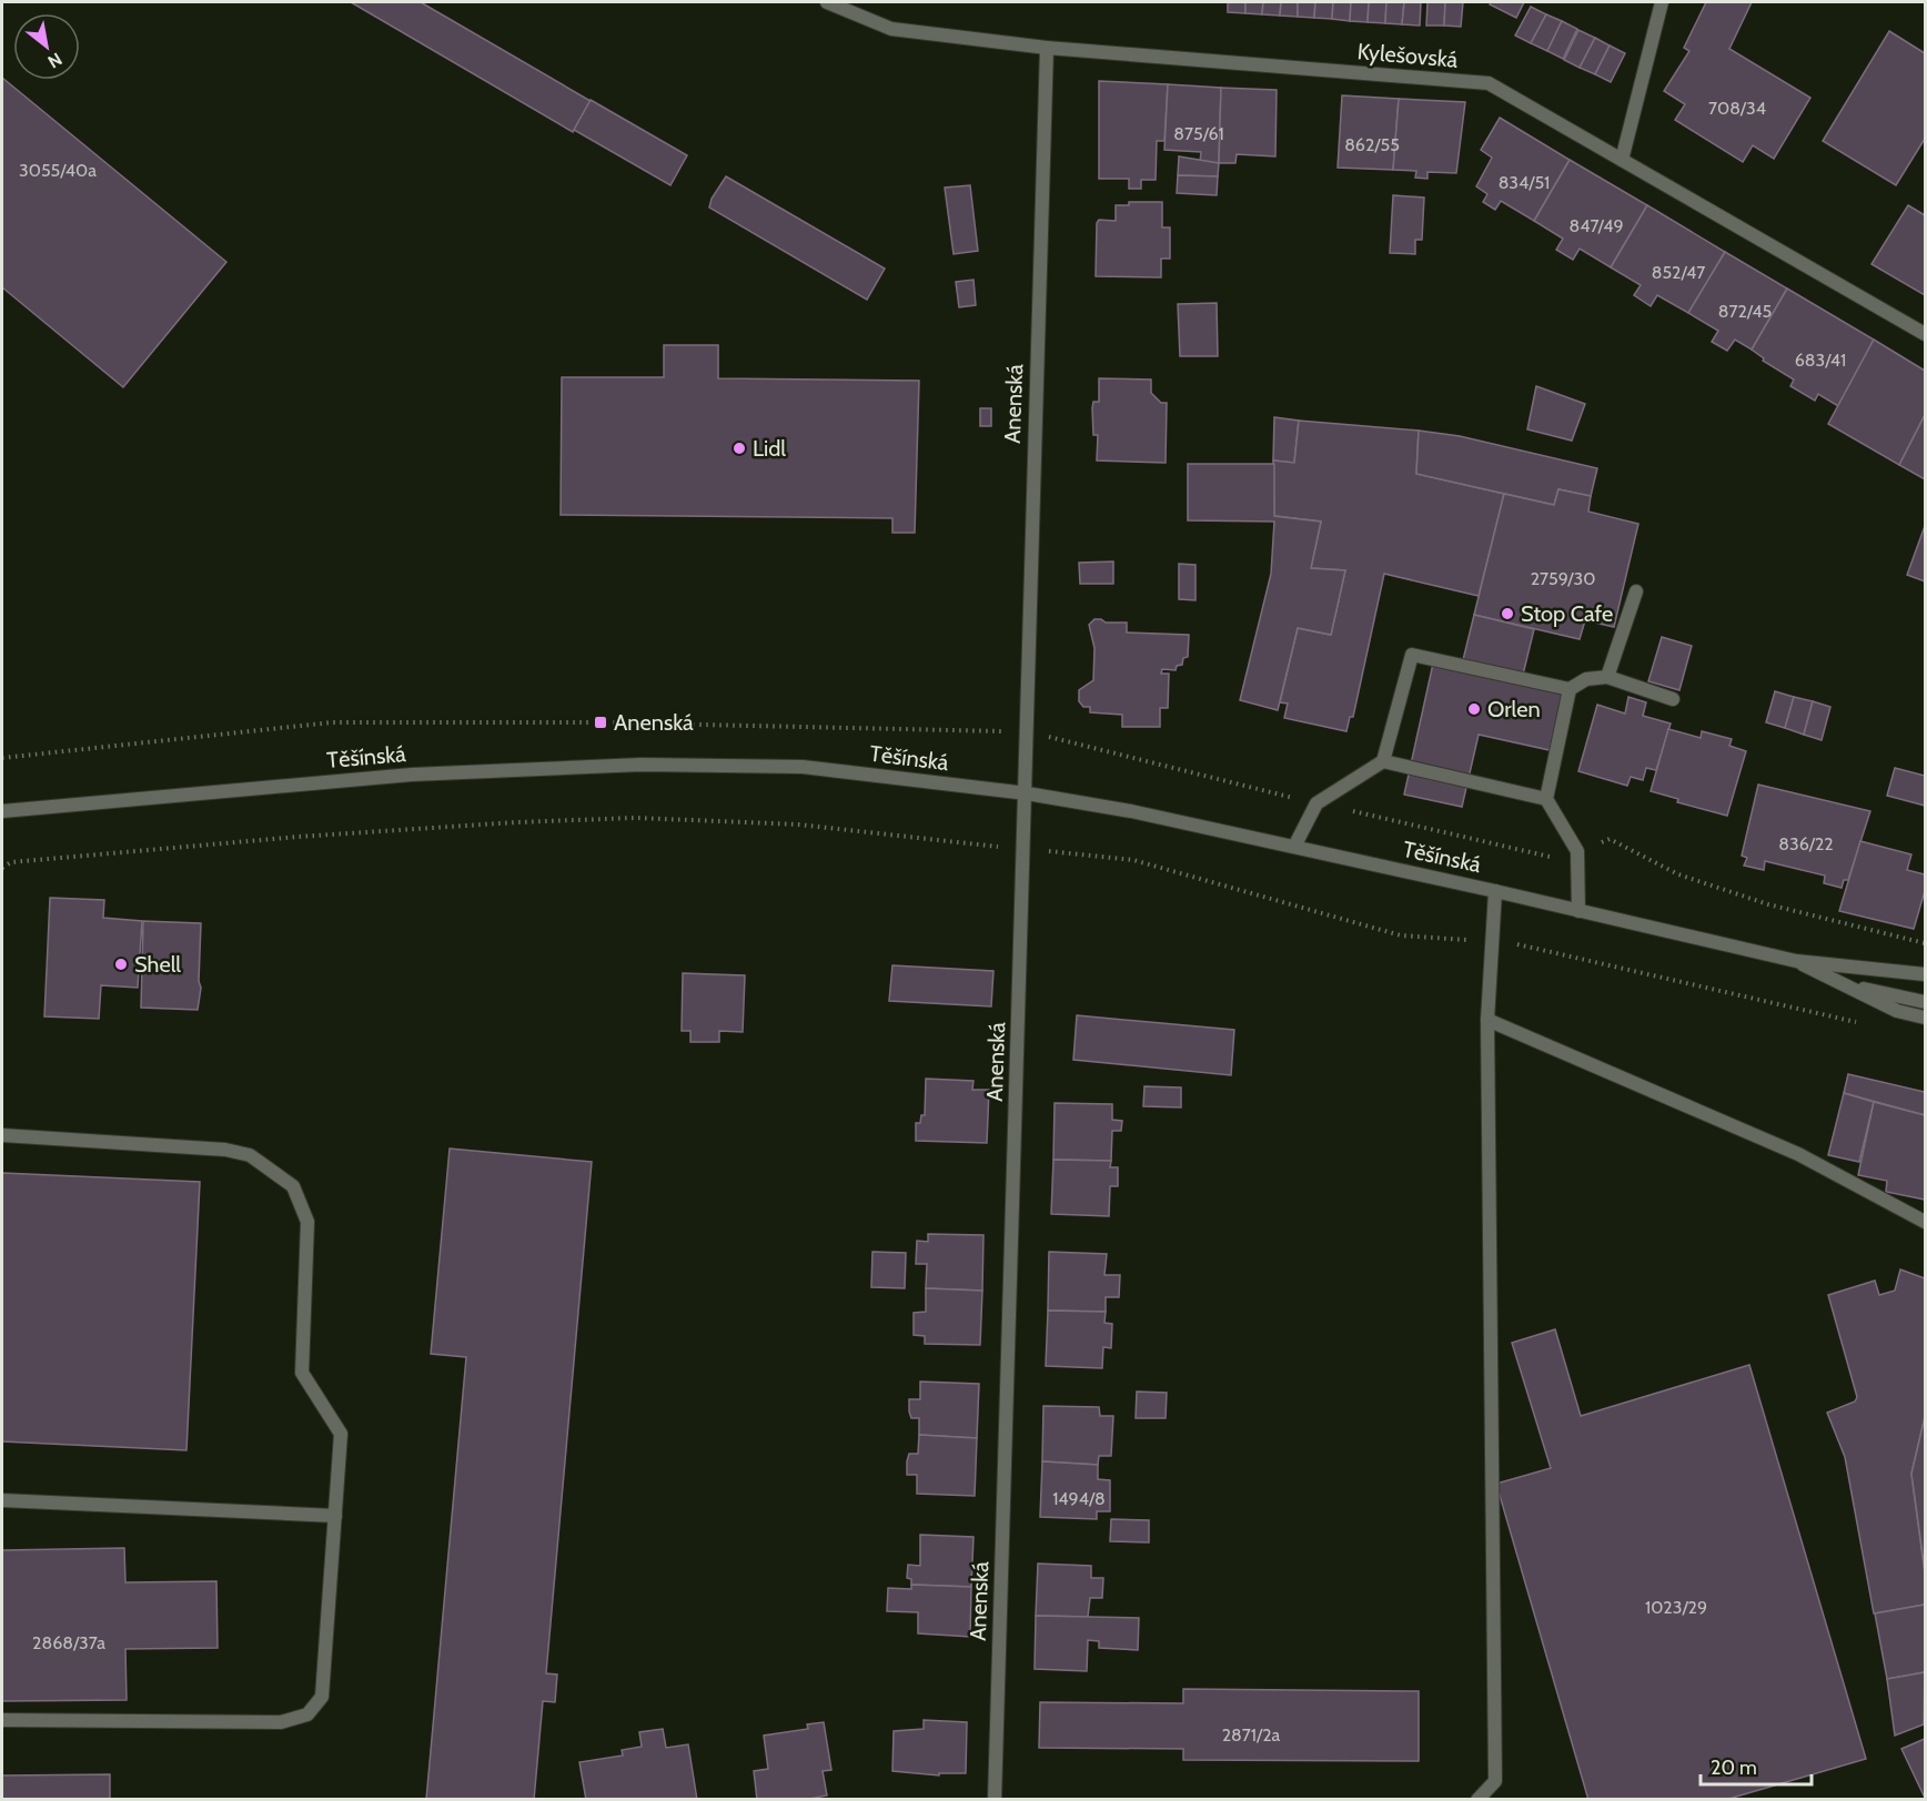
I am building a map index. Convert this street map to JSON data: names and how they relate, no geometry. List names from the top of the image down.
{
  "streets": {
    "street": ["Kylešovská", "Anenská", "Těšínská"]
  },
  "crossings": [
    ["Kylešovská", "Anenská"],
    ["Anenská", "Těšínská"]
  ],
  "places": {
    "other": [
      "Lidl",
      "Stop Cafe",
      "Orlen",
      "Shell"
    ],
    "transit": ["Anenská"]
  },
  "house_numbers": [
    "708/34",
    "875/61",
    "862/55",
    "3055/40a",
    "834/51",
    "847/49",
    "852/47",
    "872/45",
    "683/41",
    "2759/30",
    "836/22",
    "1494/8",
    "1023/29",
    "2868/37a",
    "2871/2a"
  ],
  "scale_bar": "20 m",
  "north": "bottom right"
}
